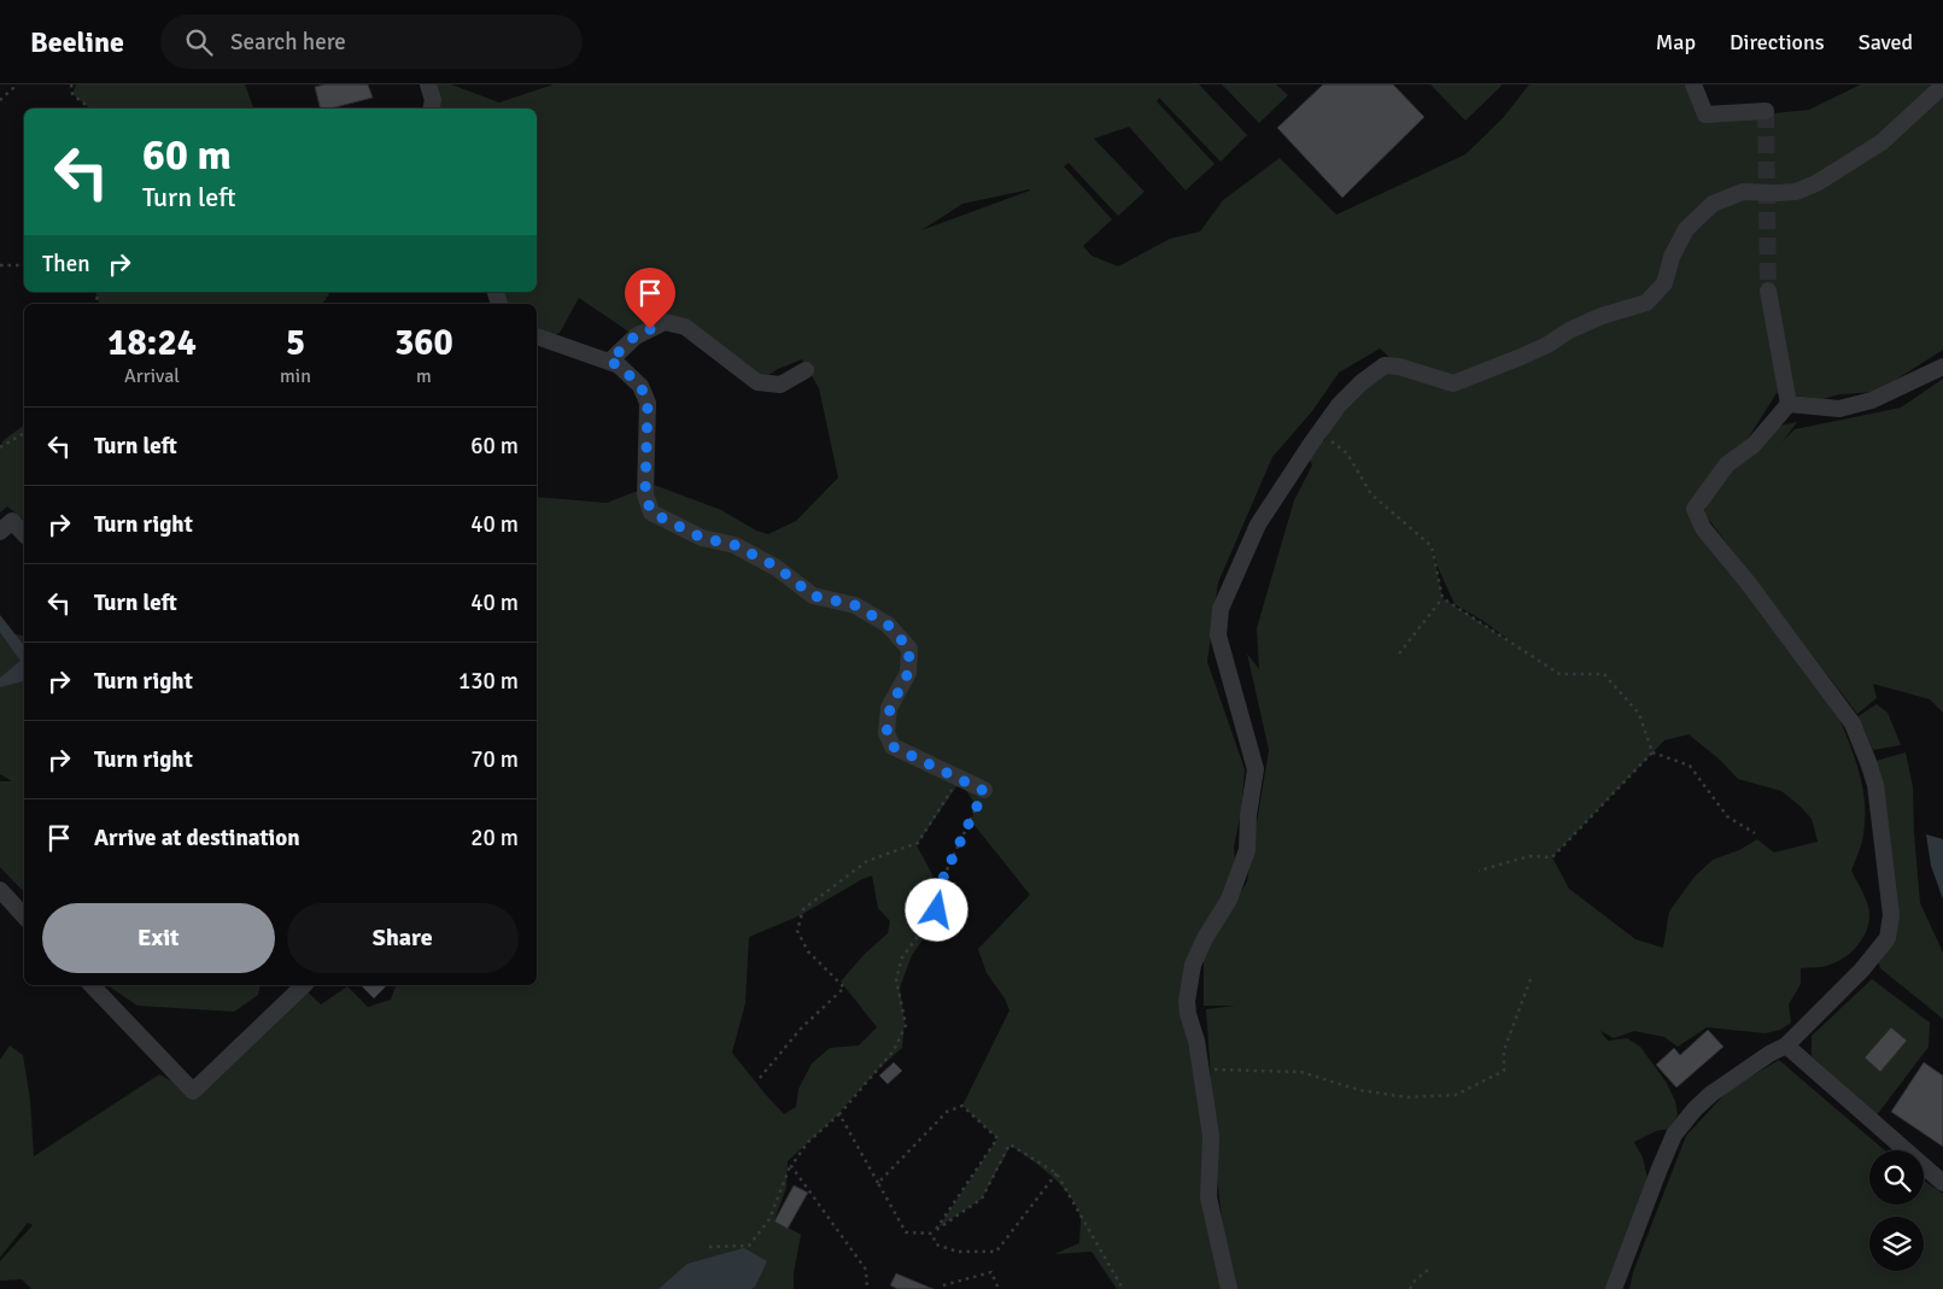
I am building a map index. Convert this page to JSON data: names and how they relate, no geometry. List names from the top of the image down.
{
  "page": {
    "header": "Beeline",
    "search": "Search here",
    "nav": ["Map", "Directions", "Saved"],
    "turn": ["60 m", "Turn left"],
    "then": "Then",
    "eta": [
      "18:24",
      "Arrival",
      "5",
      "min",
      "360",
      "m"
    ],
    "list": [
      {
        "name": "Turn left",
        "value": "60 m"
      },
      {
        "name": "Turn right",
        "value": "40 m"
      },
      {
        "name": "Turn left",
        "value": "40 m"
      },
      {
        "name": "Turn right",
        "value": "130 m"
      },
      {
        "name": "Turn right",
        "value": "70 m"
      },
      {
        "name": "Arrive at destination",
        "value": "20 m"
      }
    ],
    "buttons": ["Exit", "Share"]
  }
}
